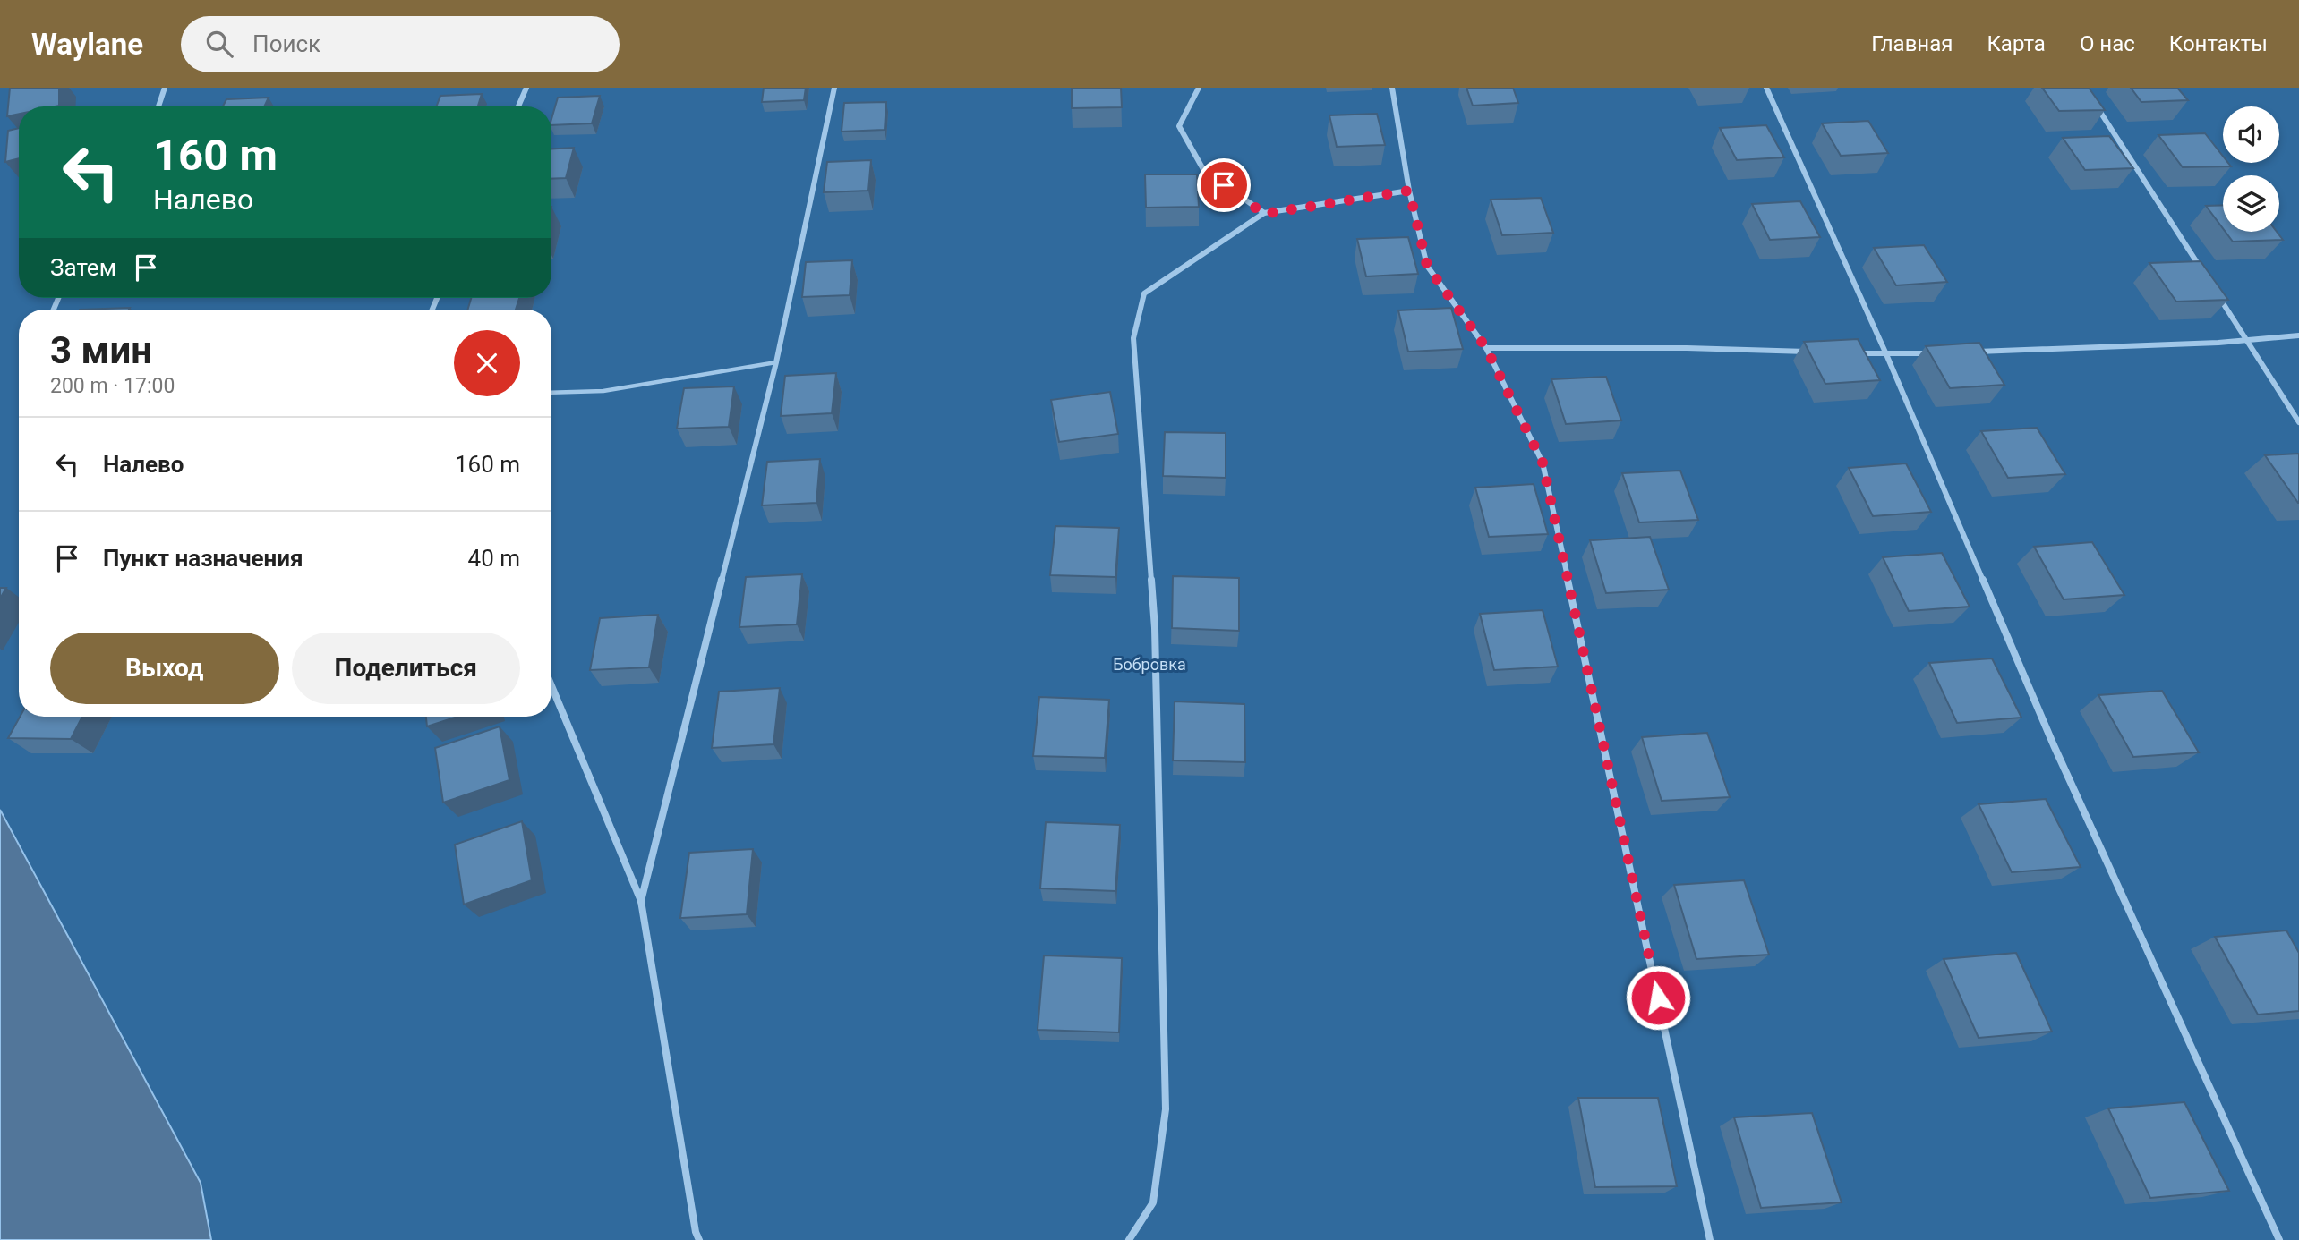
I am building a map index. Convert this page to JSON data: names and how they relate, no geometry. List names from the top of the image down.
{
  "parks": ["Бобровка"],
  "page": {
    "header": "Waylane",
    "search": "Поиск",
    "nav": [
      "Главная",
      "Карта",
      "О нас",
      "Контакты"
    ],
    "turn": ["160 m", "Налево"],
    "then": "Затем",
    "heading": ["3 мин", "200 m · 17:00"],
    "list": [
      {
        "name": "Налево",
        "value": "160 m"
      },
      {
        "name": "Пункт назначения",
        "value": "40 m"
      }
    ],
    "buttons": ["Выход", "Поделиться"]
  }
}
